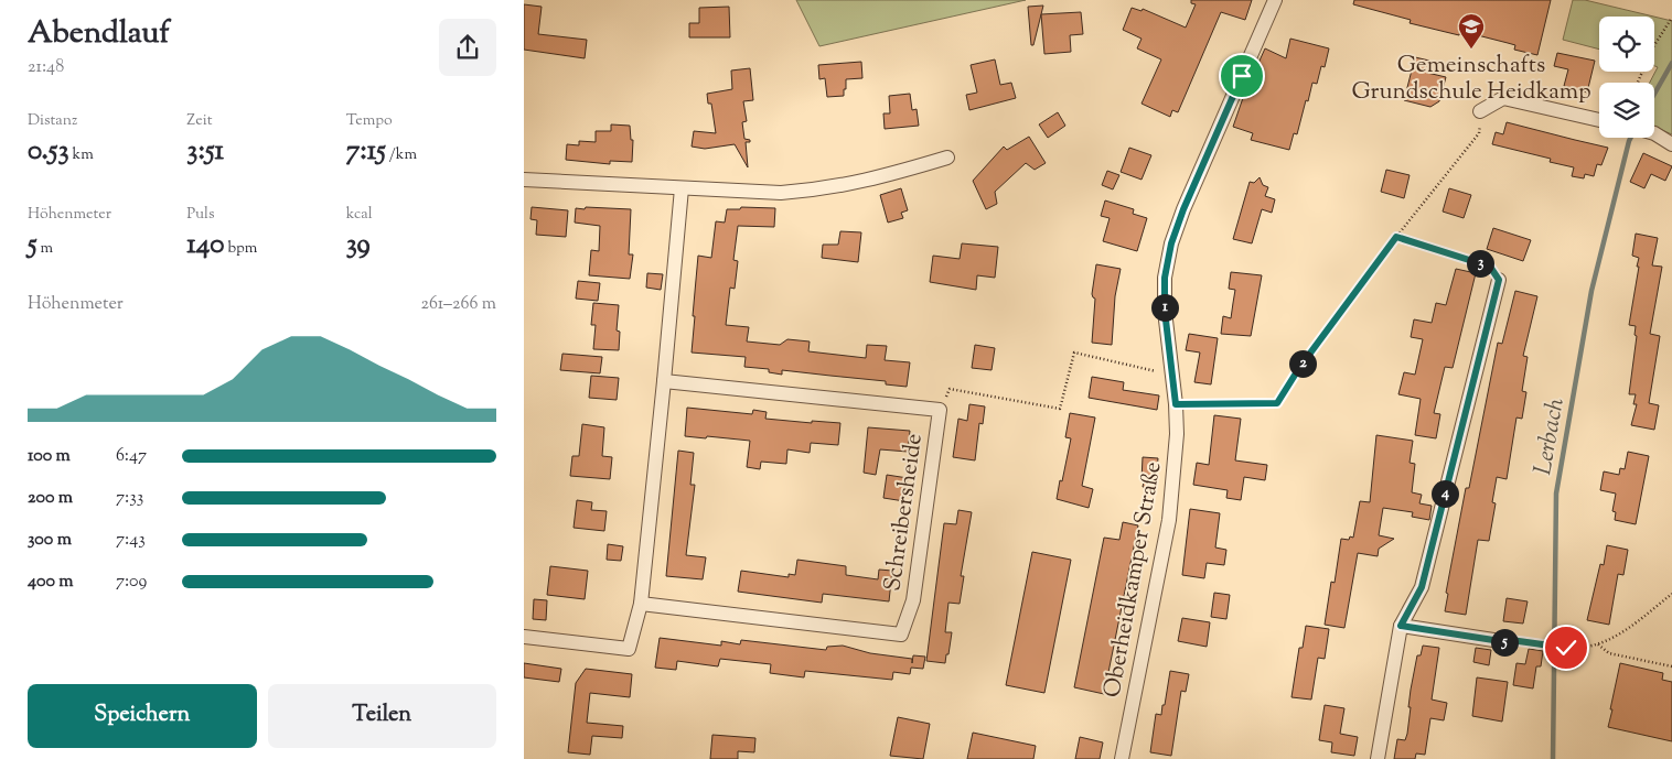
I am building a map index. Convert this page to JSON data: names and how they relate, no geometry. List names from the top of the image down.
{
  "streets": {
    "street": ["Schreibersheide", "Oberheidkamper Straße"]
  },
  "water": ["Lerbach"],
  "places": {
    "school or university": ["Gemeinschafts Grundschule Heidkamp"]
  },
  "page": {
    "heading": ["Abendlauf", "21:48"],
    "stats": [
      ["Distanz", "0.53 km"],
      ["Zeit", "3:51"],
      ["Tempo", "7:15 /km"],
      ["Höhenmeter", "5 m"],
      ["Puls", "140 bpm"],
      ["kcal", "39"]
    ],
    "pins": [
      "3",
      "1",
      "2",
      "4",
      "5"
    ],
    "chart": ["Höhenmeter", "261–266 m"],
    "list": [
      {
        "name": "100 m",
        "note": "6:47"
      },
      {
        "name": "200 m",
        "note": "7:33"
      },
      {
        "name": "300 m",
        "note": "7:43"
      },
      {
        "name": "400 m",
        "note": "7:09"
      }
    ],
    "buttons": ["Speichern", "Teilen"]
  }
}
